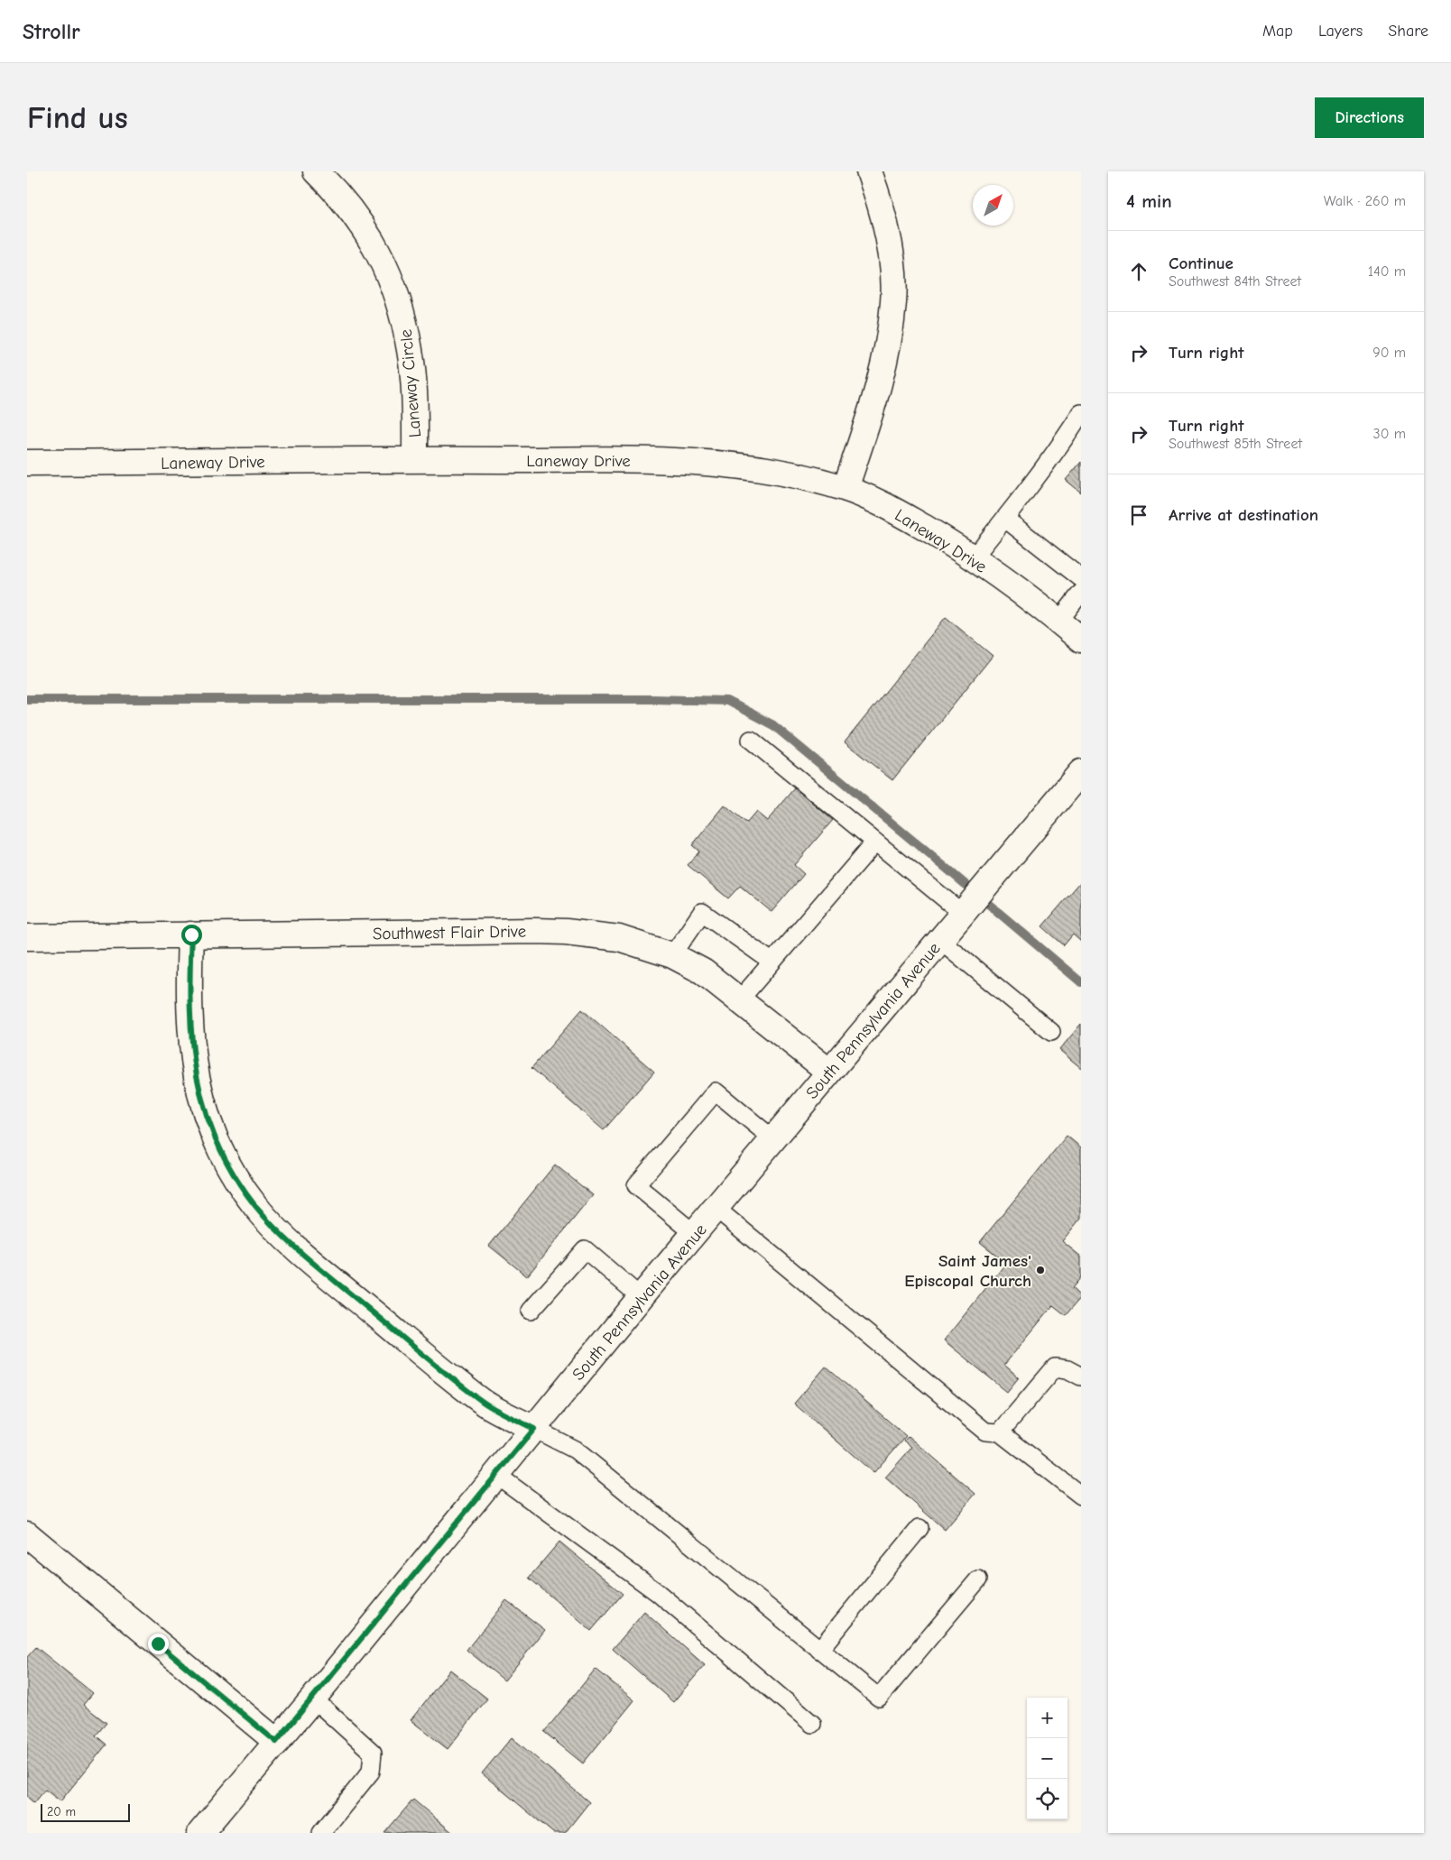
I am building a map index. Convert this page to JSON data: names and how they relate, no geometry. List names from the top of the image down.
{
  "streets": {
    "street": [
      "Laneway Circle",
      "Laneway Drive",
      "Southwest Flair Drive",
      "South Pennsylvania Avenue"
    ]
  },
  "crossings": [
    ["Laneway Circle", "Laneway Drive"],
    ["Southwest Flair Drive", "South Pennsylvania Avenue"]
  ],
  "places": ["Saint James' Episcopal Church"],
  "scale_bar": "20 m",
  "north": "top right",
  "page": {
    "header": "Strollr",
    "nav": ["Map", "Layers", "Share"],
    "buttons": "Directions",
    "title": "Find us",
    "heading": ["4 min", "Walk · 260 m"],
    "list": [
      ["Continue", "Southwest 84th Street", "140 m"],
      ["Turn right", "90 m"],
      ["Turn right", "Southwest 85th Street", "30 m"],
      "Arrive at destination"
    ],
    "map_buttons": ["+", "−"],
    "scale": "20 m"
  }
}
